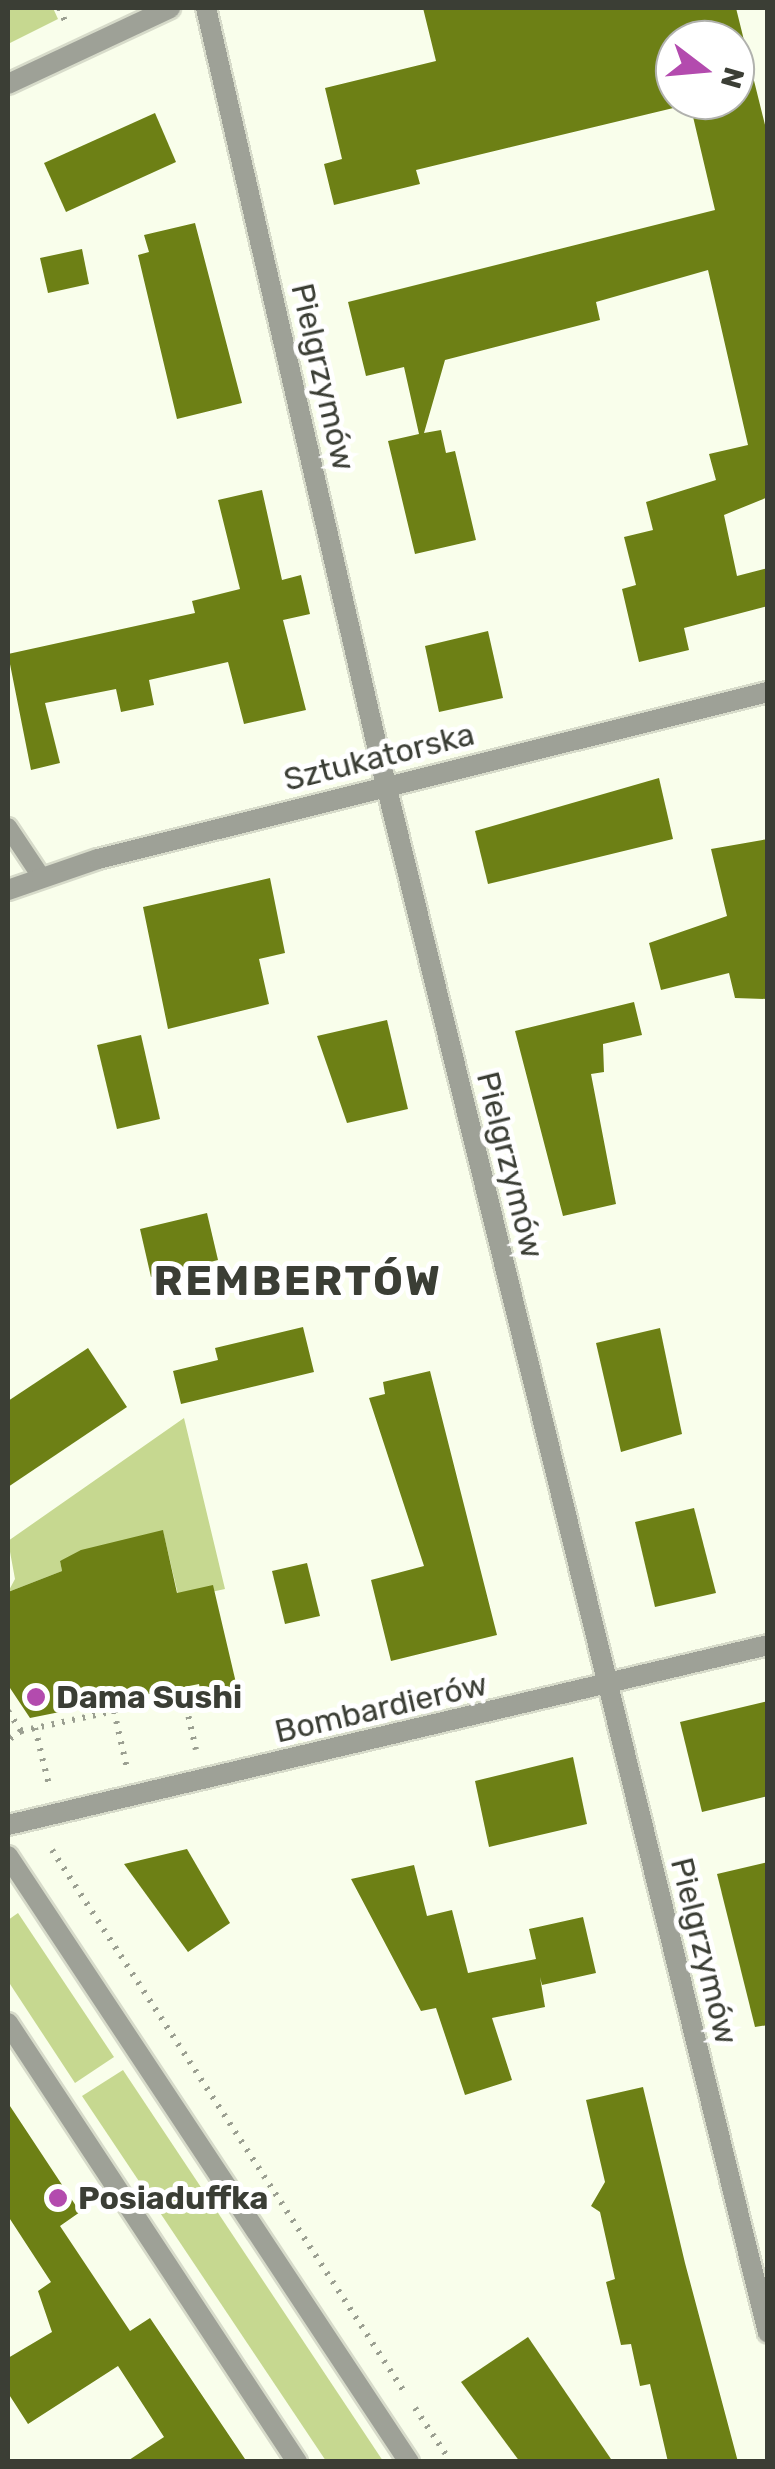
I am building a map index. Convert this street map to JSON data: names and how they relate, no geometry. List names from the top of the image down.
{
  "streets": {
    "street": ["Pielgrzymów", "Sztukatorska", "Bombardierów"]
  },
  "crossings": [
    ["Pielgrzymów", "Sztukatorska"],
    ["Pielgrzymów", "Bombardierów"]
  ],
  "districts": ["REMBERTÓW"],
  "places": ["Dama Sushi", "Posiaduffka"],
  "north": "right"
}
